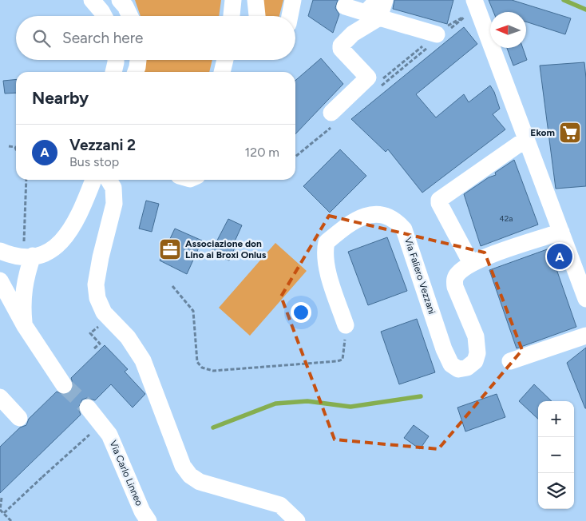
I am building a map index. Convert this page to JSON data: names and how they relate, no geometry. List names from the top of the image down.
{
  "streets": {
    "street": ["Via Faliero Vezzani", "Via Carlo Linneo"]
  },
  "places": {
    "supermarket": ["Ekom"],
    "office": ["Associazione don Lino ai Broxi Onlus"]
  },
  "house_numbers": ["42a"],
  "north": "left",
  "page": {
    "search": "Search here",
    "heading": "Nearby",
    "list": [
      {
        "mark": "A",
        "name": "Vezzani 2",
        "note": "Bus stop",
        "value": "120 m"
      }
    ],
    "pins": "A",
    "map_buttons": ["+", "−"]
  }
}
